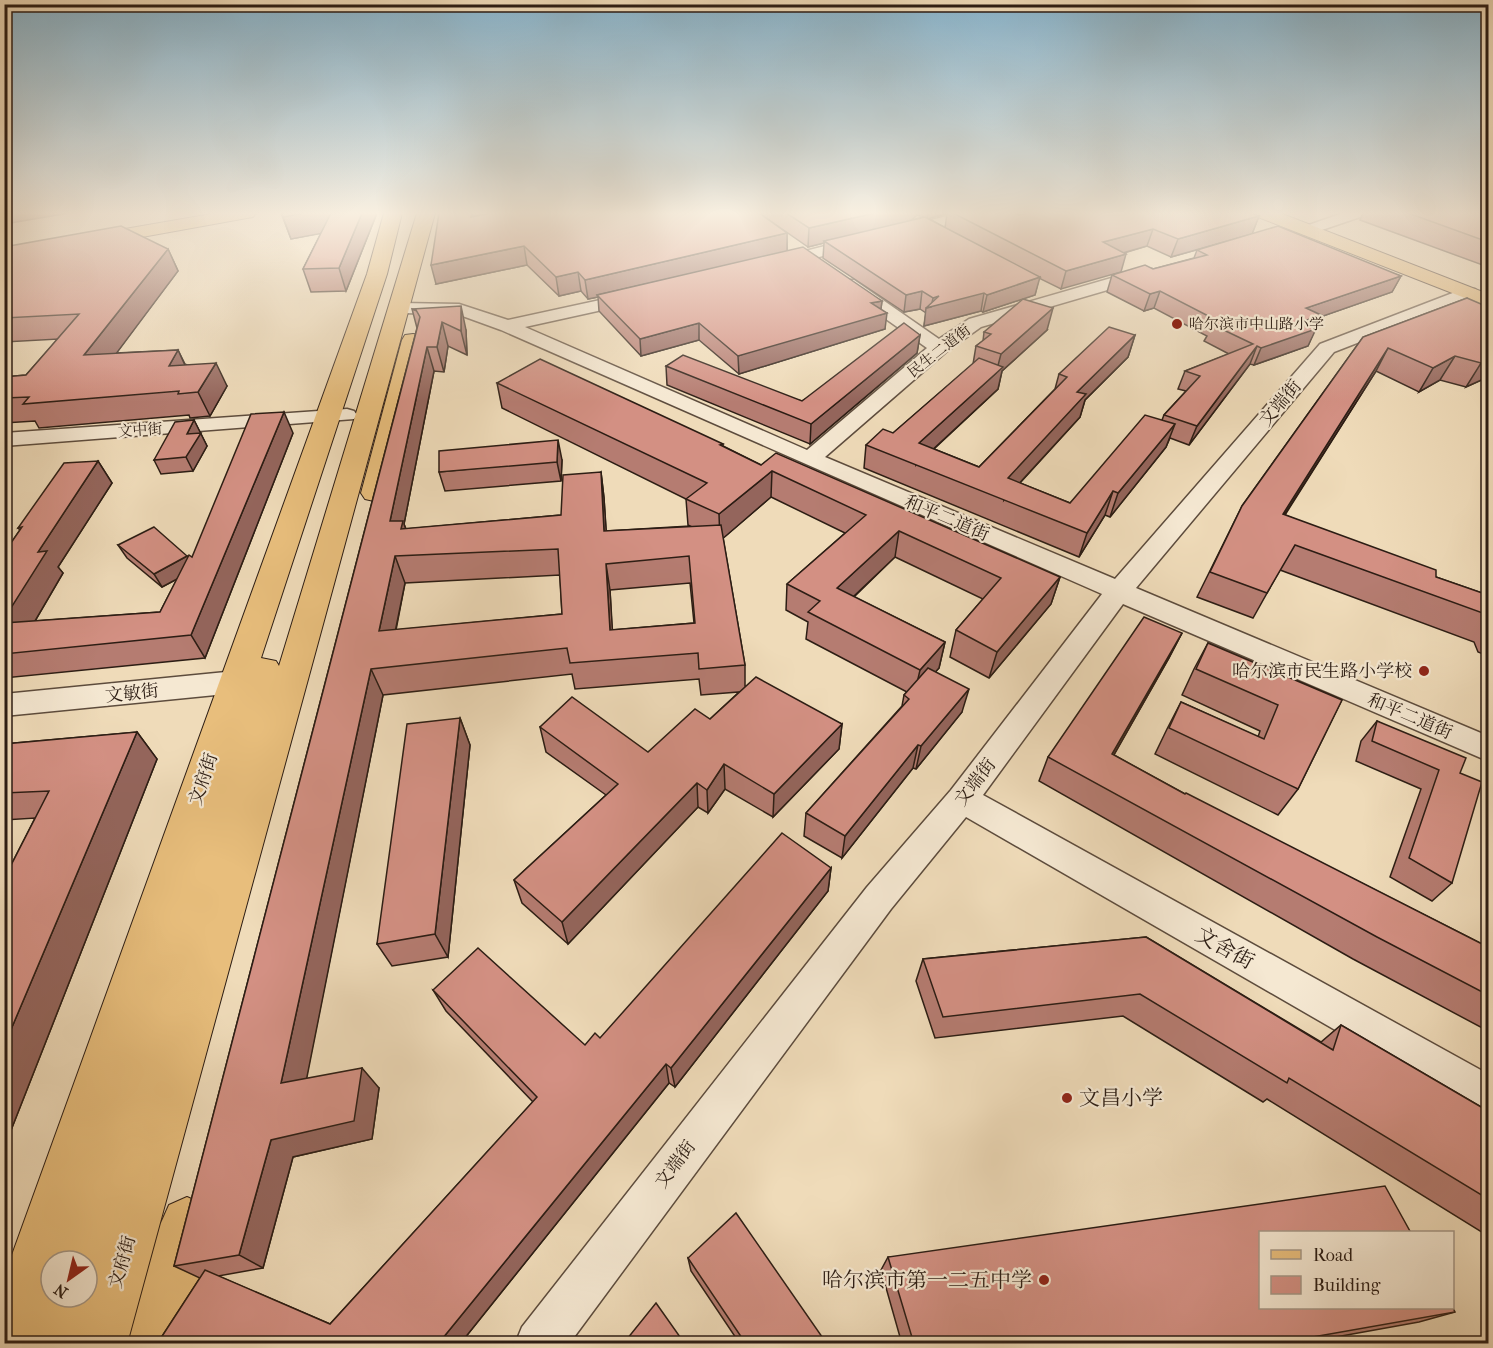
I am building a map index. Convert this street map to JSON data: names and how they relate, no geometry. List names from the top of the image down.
{
  "streets": {
    "main road": ["文府街"],
    "street": [
      "民生二道街",
      "文端街",
      "文中街",
      "和平二道街",
      "文敏街",
      "文舍街"
    ]
  },
  "crossings": [
    ["民生二道街", "和平二道街"],
    ["文端街", "和平二道街"],
    ["文端街", "文舍街"],
    ["文中街", "文府街"],
    ["和平二道街", "文府街"],
    ["文敏街", "文府街"]
  ],
  "places": [
    "哈尔滨市中山路小学",
    "哈尔滨市民生路小学校",
    "文昌小学",
    "哈尔滨市第一二五中学"
  ],
  "legend": ["Road", "Building"],
  "north": "bottom left"
}
